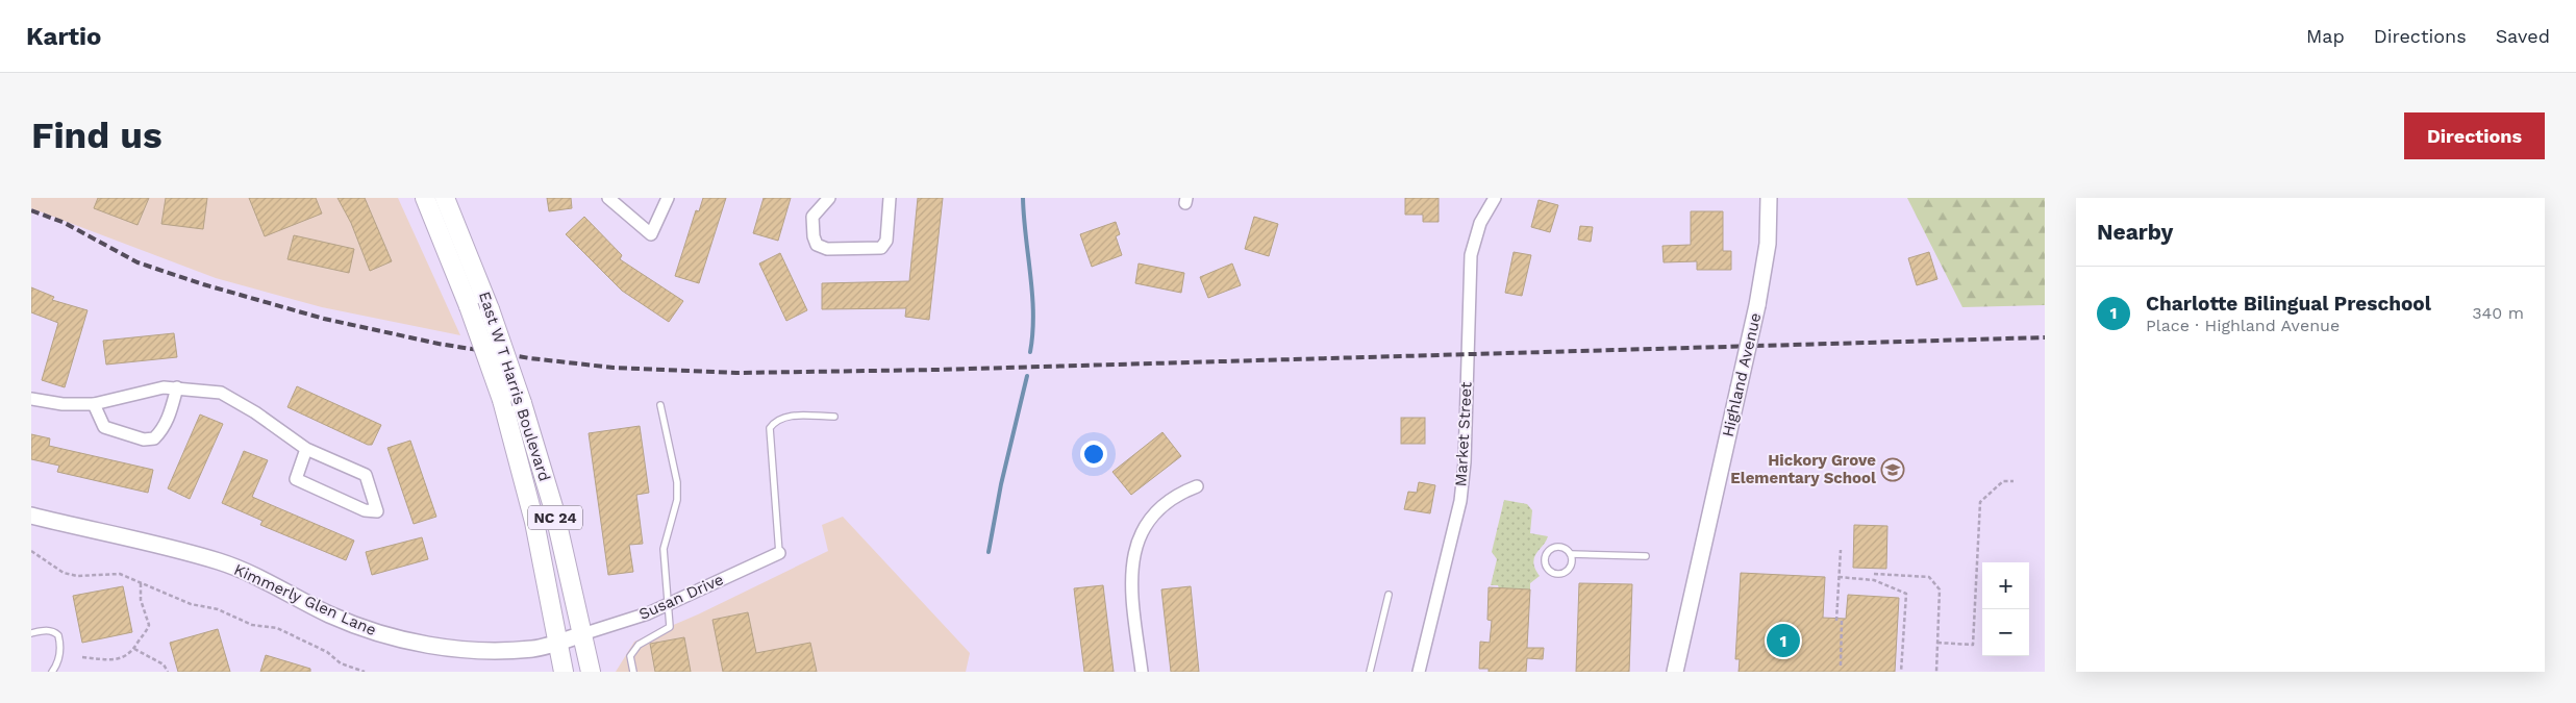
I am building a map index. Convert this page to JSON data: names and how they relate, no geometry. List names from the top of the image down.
{
  "streets": {
    "main road": ["East W T Harris Boulevard", "NC 24"],
    "street": [
      "Highland Avenue",
      "Market Street",
      "Susan Drive",
      "Kimmerly Glen Lane"
    ]
  },
  "crossings": [
    ["East W T Harris Boulevard", "Susan Drive"],
    ["East W T Harris Boulevard", "Kimmerly Glen Lane"],
    ["Susan Drive", "Kimmerly Glen Lane"]
  ],
  "places": {
    "school or university": ["Hickory Grove Elementary School"]
  },
  "page": {
    "header": "Kartio",
    "nav": ["Map", "Directions", "Saved"],
    "buttons": "Directions",
    "title": "Find us",
    "heading": "Nearby",
    "list": [
      {
        "mark": "1",
        "name": "Charlotte Bilingual Preschool",
        "note": "Place · Highland Avenue",
        "value": "340 m"
      }
    ],
    "map_buttons": ["+", "−"],
    "pins": "1"
  }
}
